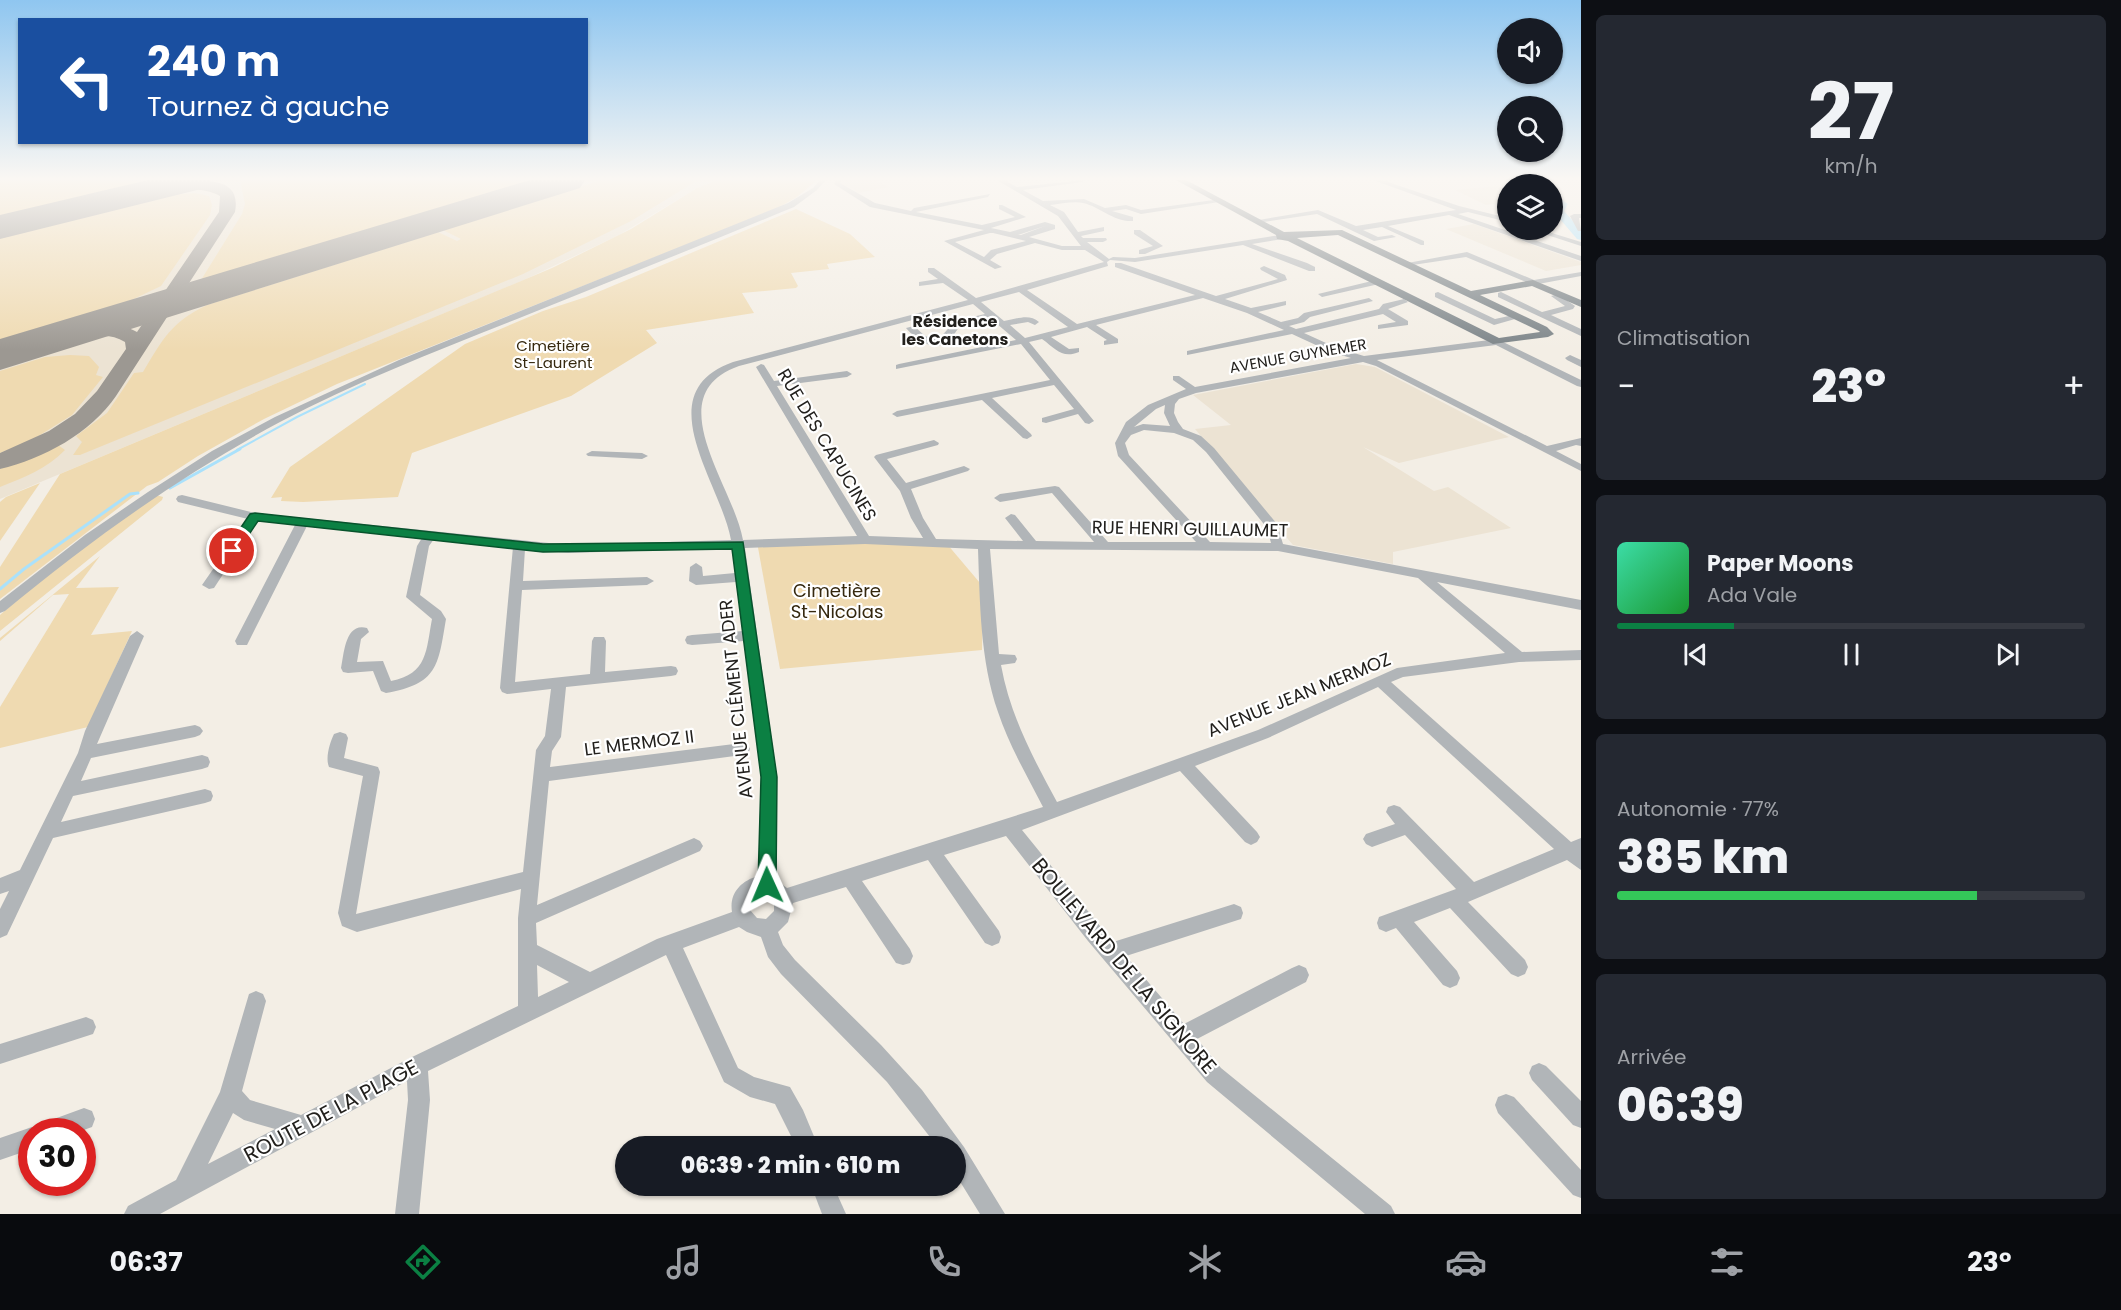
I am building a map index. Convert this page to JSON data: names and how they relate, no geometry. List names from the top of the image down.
{
  "streets": {
    "street": [
      "AVENUE GUYNEMER",
      "RUE DES CAPUCINES",
      "RUE HENRI GUILLAUMET",
      "AVENUE JEAN MERMOZ",
      "AVENUE CLÉMENT ADER",
      "LE MERMOZ II",
      "BOULEVARD DE LA SIGNORE",
      "ROUTE DE LA PLAGE"
    ]
  },
  "crossings": [
    ["RUE DES CAPUCINES", "RUE HENRI GUILLAUMET"],
    ["RUE HENRI GUILLAUMET", "AVENUE CLÉMENT ADER"],
    ["AVENUE JEAN MERMOZ", "BOULEVARD DE LA SIGNORE"],
    ["AVENUE CLÉMENT ADER", "ROUTE DE LA PLAGE"]
  ],
  "districts": ["Résidence les Canetons"],
  "parks": ["Cimetière St-Laurent", "Cimetière St-Nicolas"],
  "page": {
    "tile": [
      ["27", "km/h"],
      "Climatisation",
      ["Autonomie · 77%", "385 km"],
      ["Arrivée", "06:39"]
    ],
    "turn": ["240 m", "Tournez à gauche"],
    "heat": ["−", "23°", "+"],
    "song": ["Paper Moons", "Ada Vale"],
    "limit": "30",
    "trip": "06:39 · 2 min · 610 m",
    "tabs": ["06:37", "23°"]
  }
}
